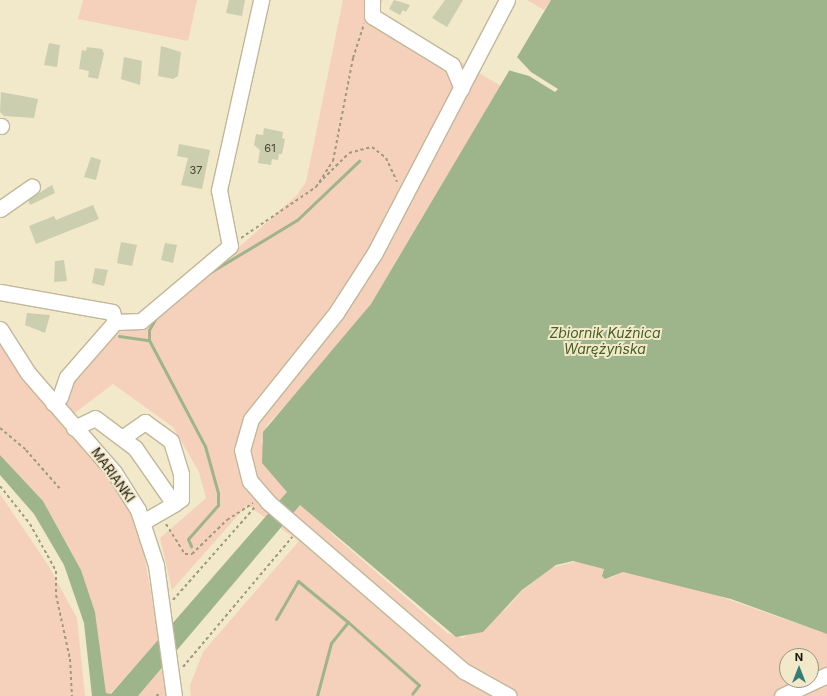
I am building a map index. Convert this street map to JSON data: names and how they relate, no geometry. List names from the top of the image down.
{
  "streets": {
    "street": ["MARIANKI"]
  },
  "water": ["Zbiornik Kuźnica Warężyńska"],
  "house_numbers": ["61", "37"],
  "north": "top"
}
